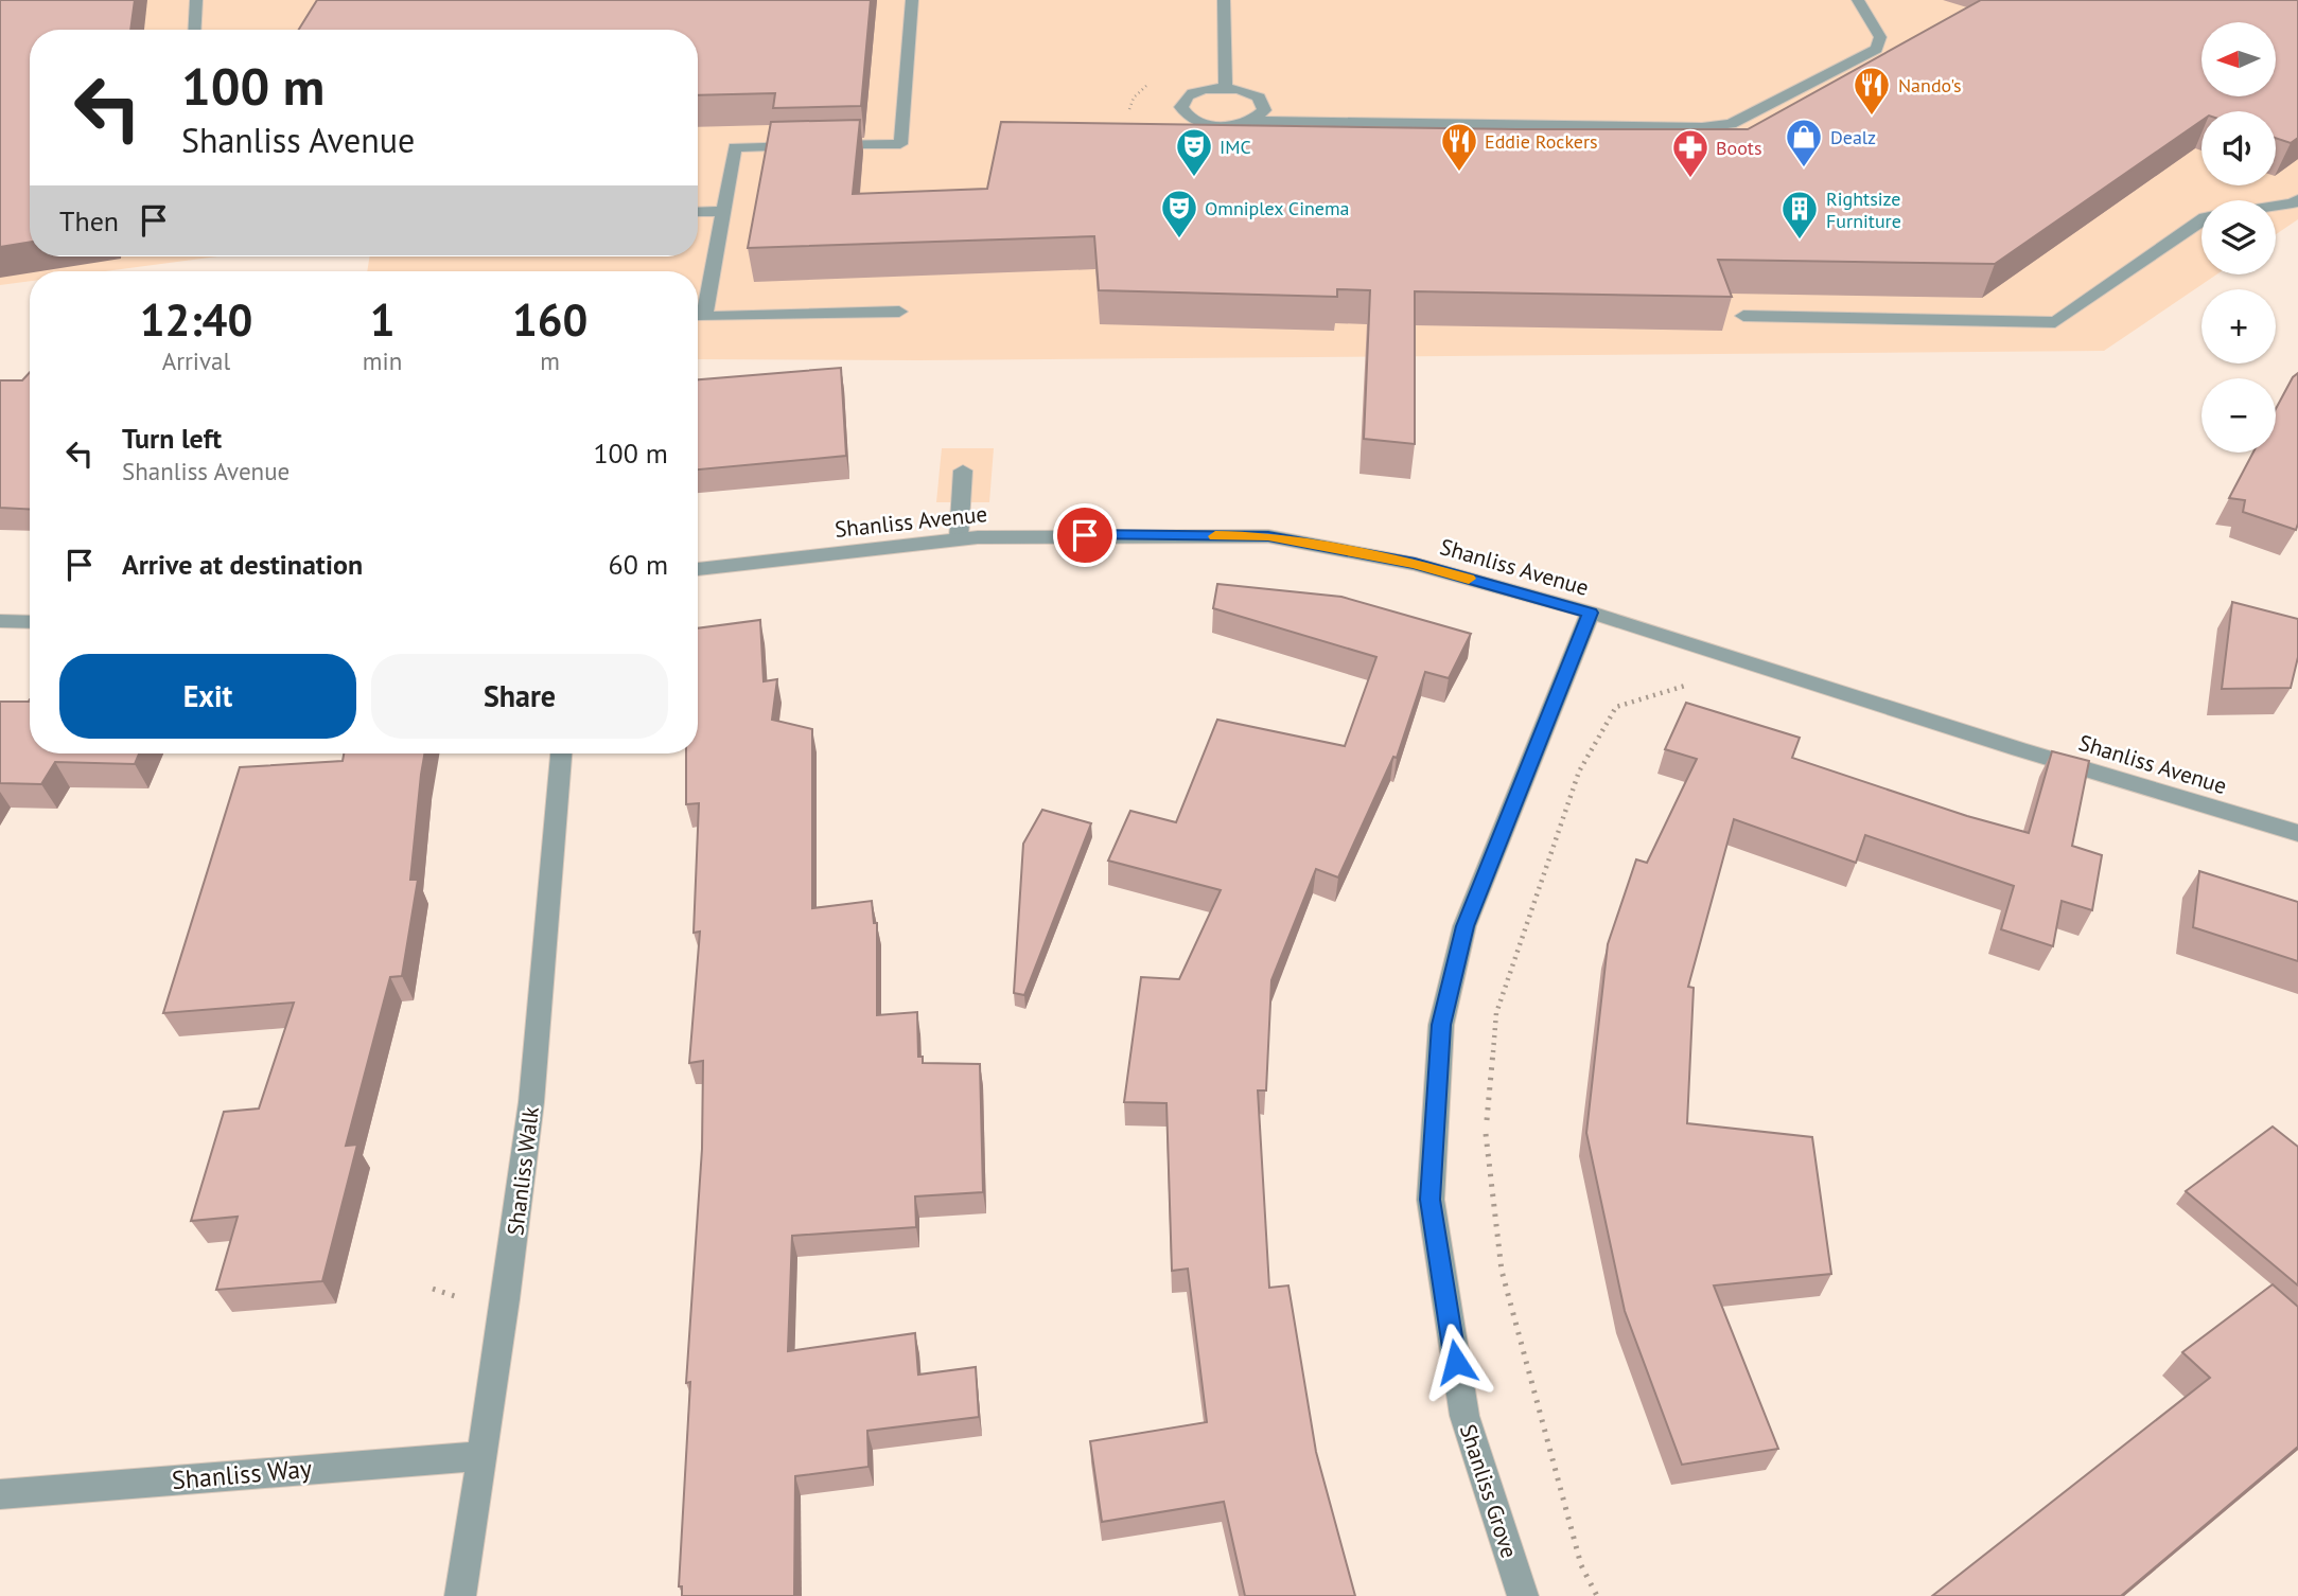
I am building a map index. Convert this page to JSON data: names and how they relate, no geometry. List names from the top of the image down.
{
  "streets": {
    "street": [
      "Shanliss Avenue",
      "Shanliss Walk",
      "Shanliss Way",
      "Shanliss Grove"
    ]
  },
  "crossings": [
    ["Shanliss Avenue", "Shanliss Grove"],
    ["Shanliss Walk", "Shanliss Way"]
  ],
  "places": {
    "restaurant": ["Nando's", "Eddie Rockers"],
    "shop": ["Dealz"],
    "theatre": ["IMC", "Omniplex Cinema"],
    "pharmacy": ["Boots"],
    "building": ["Rightsize Furniture"]
  },
  "north": "left",
  "page": {
    "map_buttons": ["+", "−"],
    "turn": ["100 m", "Shanliss Avenue"],
    "then": "Then",
    "eta": [
      "12:40",
      "Arrival",
      "1",
      "min",
      "160",
      "m"
    ],
    "list": [
      {
        "name": "Turn left",
        "note": "Shanliss Avenue",
        "value": "100 m"
      },
      {
        "name": "Arrive at destination",
        "value": "60 m"
      }
    ],
    "buttons": ["Exit", "Share"]
  }
}
